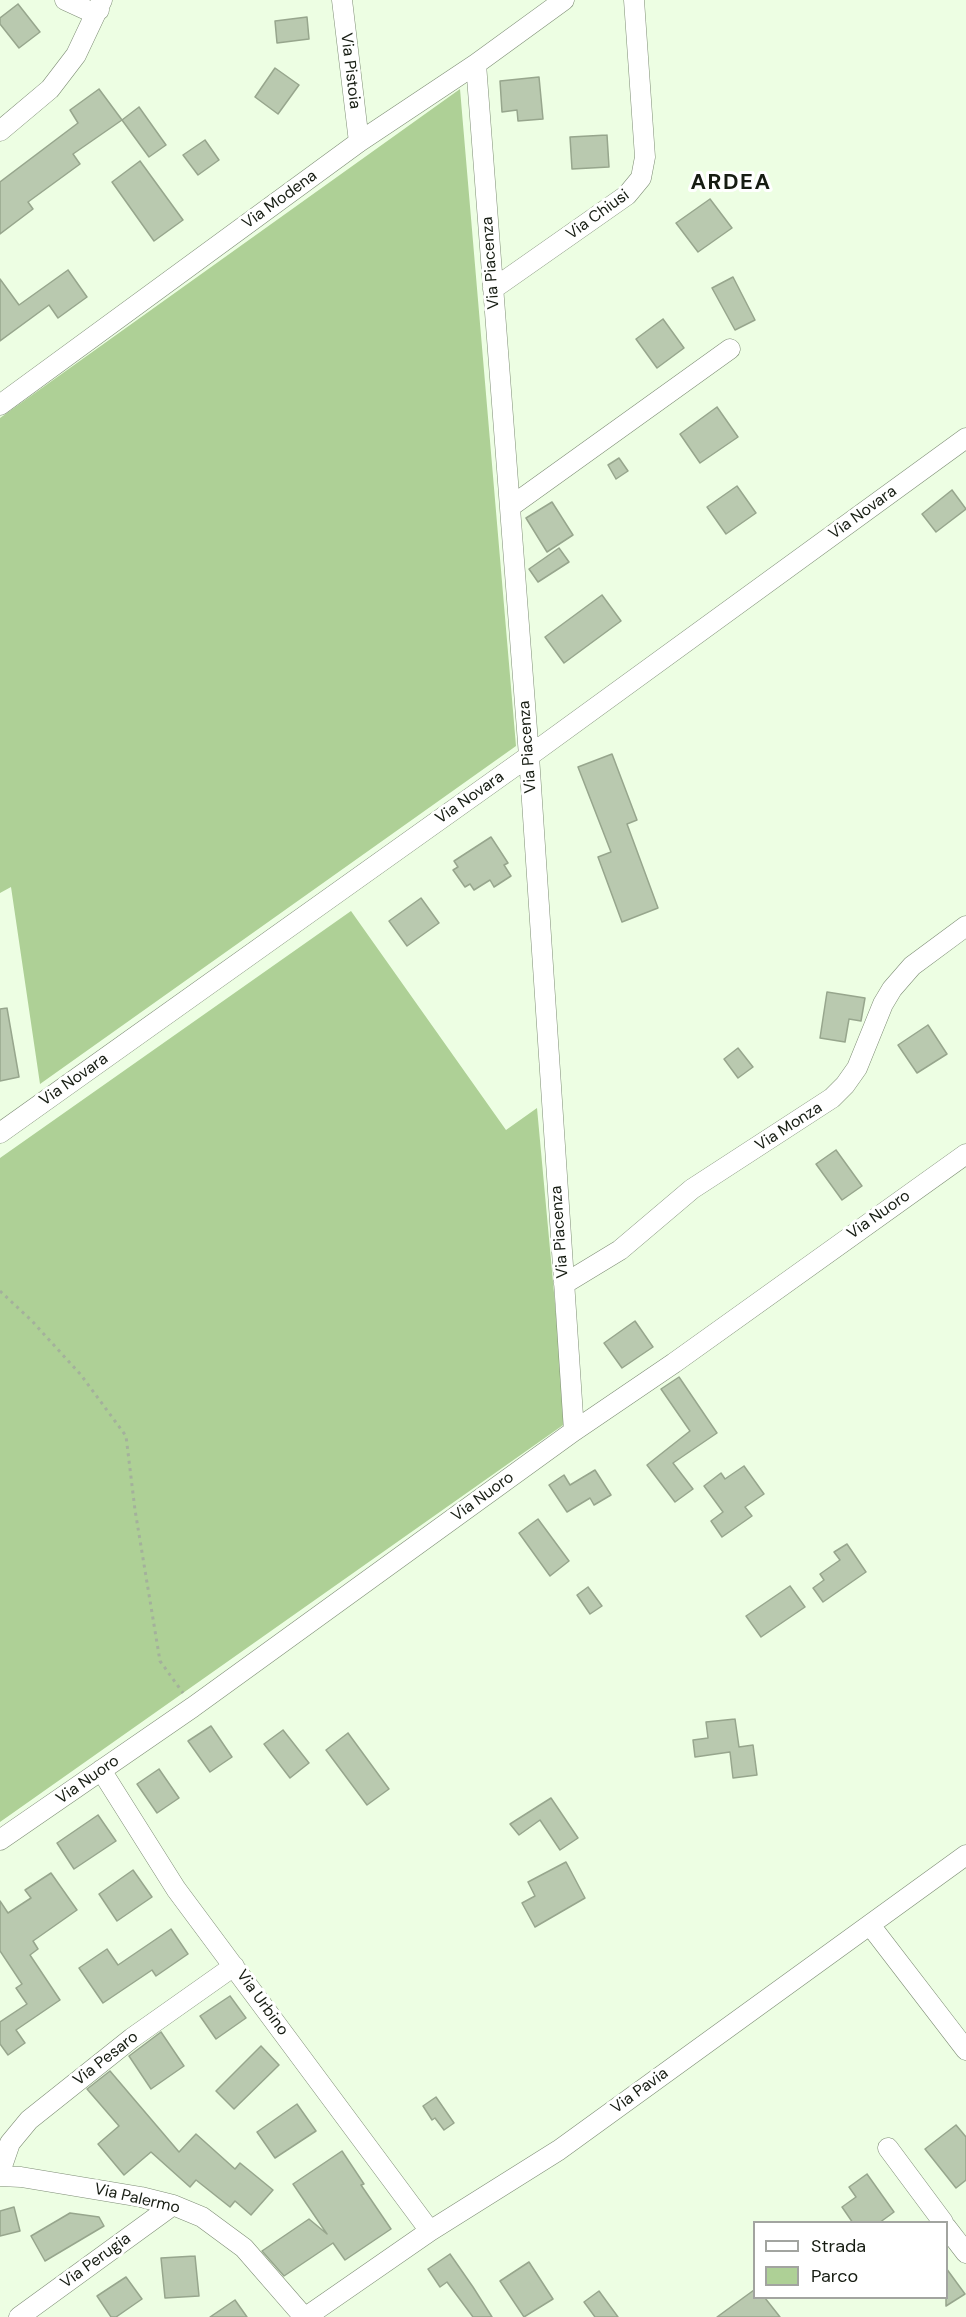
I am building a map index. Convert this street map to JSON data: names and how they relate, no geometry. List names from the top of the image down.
{
  "streets": {
    "street": [
      "Via Pistoia",
      "Via Modena",
      "Via Chiusi",
      "Via Piacenza",
      "Via Novara",
      "Via Monza",
      "Via Nuoro",
      "Via Urbino",
      "Via Pesaro",
      "Via Pavia",
      "Via Palermo",
      "Via Perugia"
    ]
  },
  "crossings": [
    ["Via Pistoia", "Via Modena"],
    ["Via Modena", "Via Piacenza"],
    ["Via Chiusi", "Via Piacenza"],
    ["Via Piacenza", "Via Novara"],
    ["Via Piacenza", "Via Monza"],
    ["Via Piacenza", "Via Nuoro"],
    ["Via Nuoro", "Via Urbino"],
    ["Via Urbino", "Via Pesaro"],
    ["Via Urbino", "Via Pavia"],
    ["Via Pesaro", "Via Palermo"],
    ["Via Pavia", "Via Palermo"],
    ["Via Palermo", "Via Perugia"]
  ],
  "districts": ["ARDEA"],
  "legend": ["Strada", "Parco"]
}
